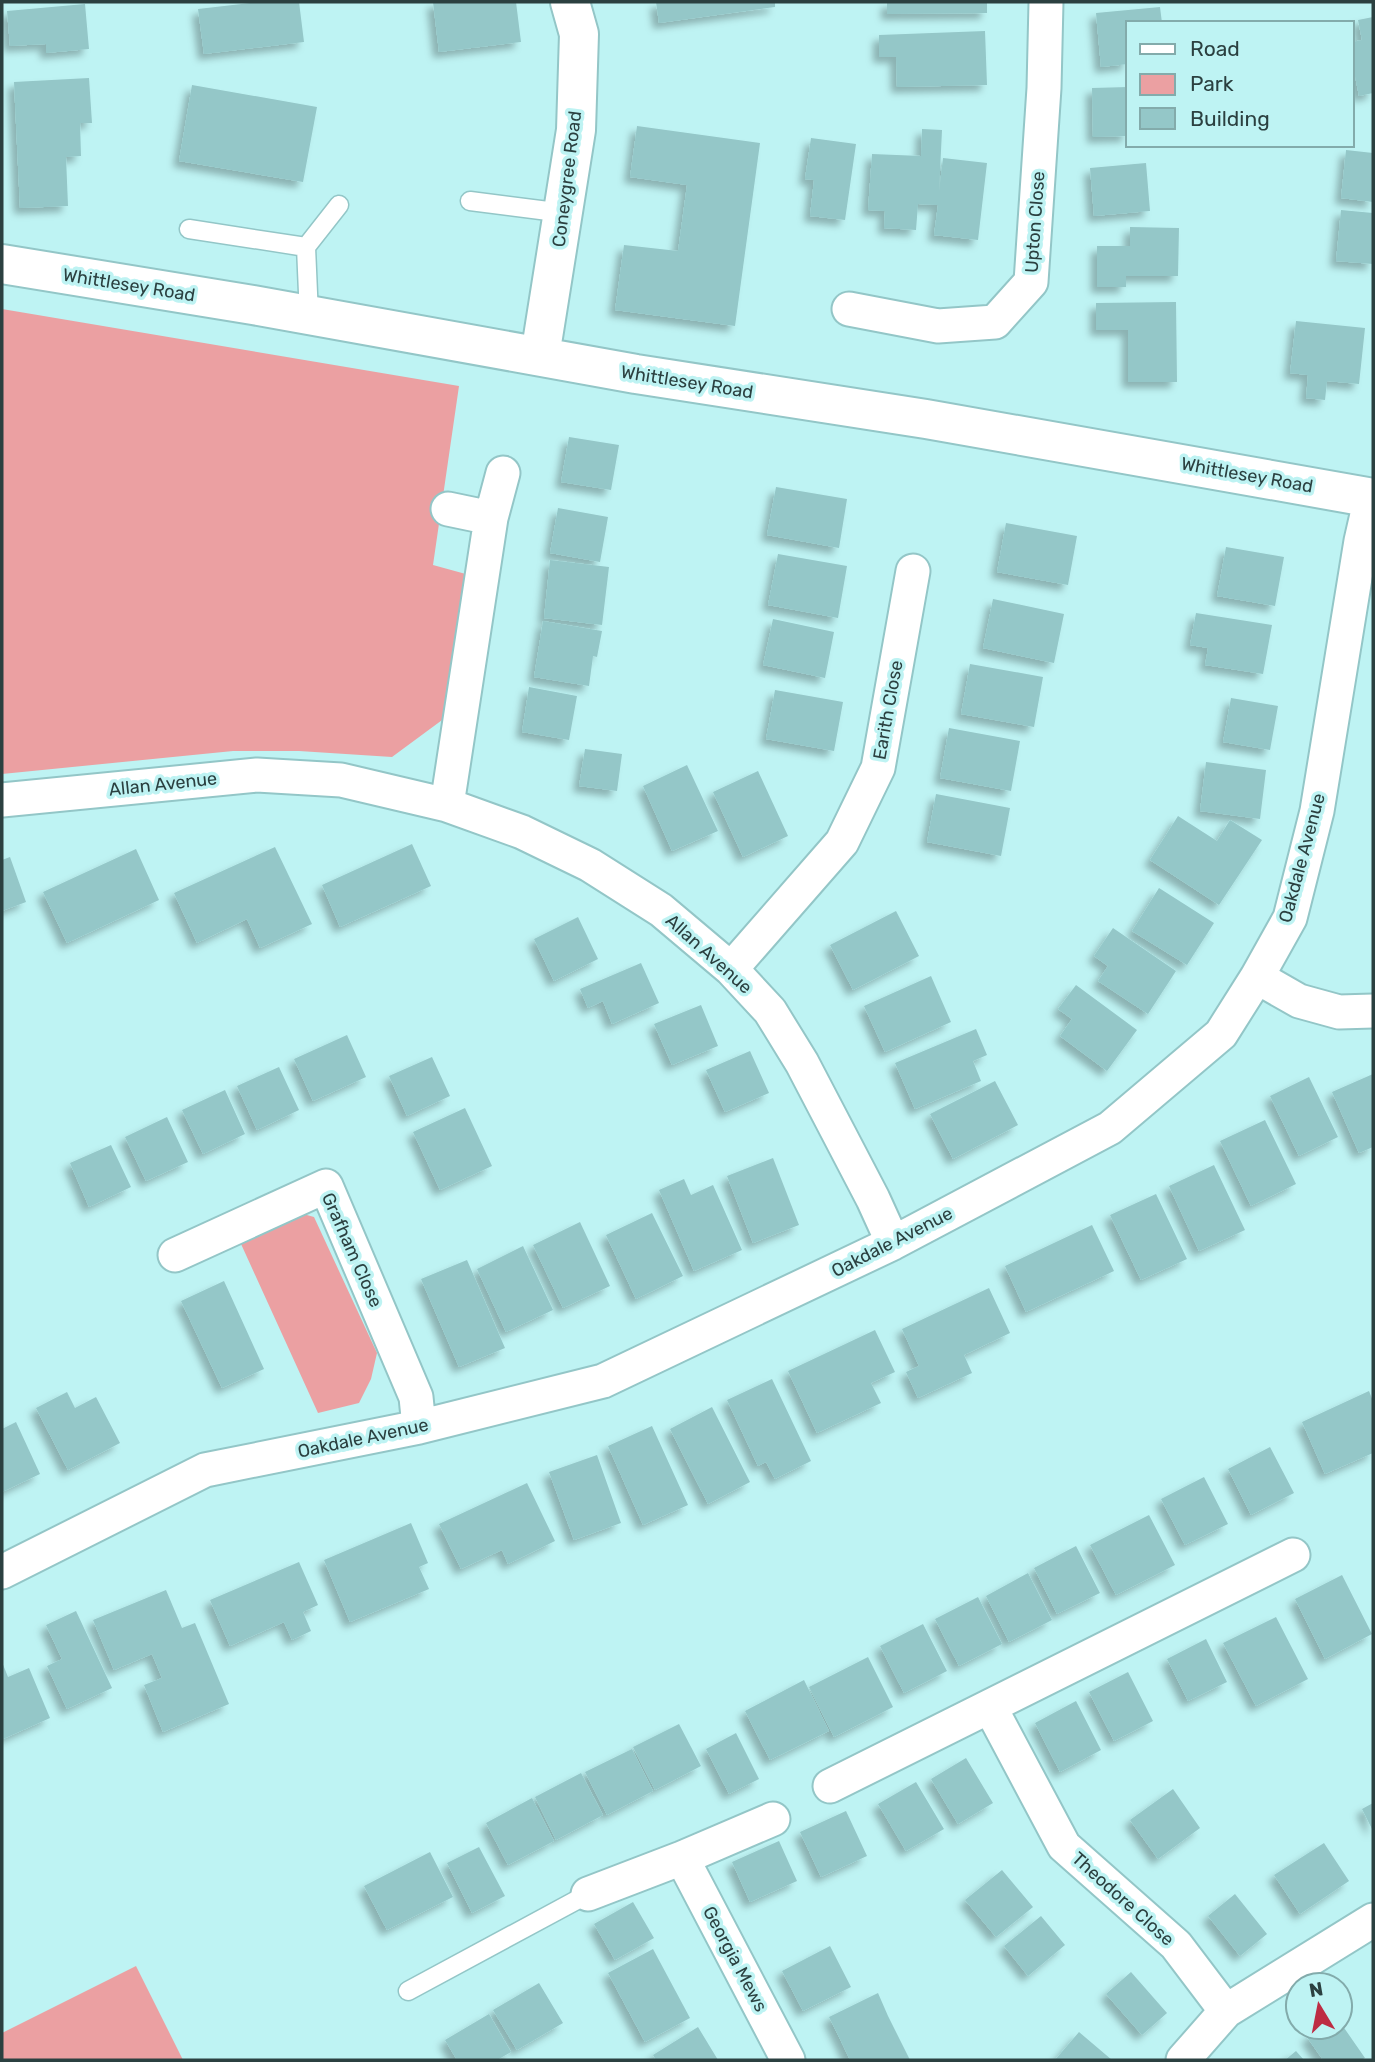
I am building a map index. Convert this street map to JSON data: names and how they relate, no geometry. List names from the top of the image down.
{
  "streets": {
    "main road": ["Coneygree Road", "Whittlesey Road"],
    "street": [
      "Upton Close",
      "Earith Close",
      "Allan Avenue",
      "Oakdale Avenue",
      "Grafham Close",
      "Theodore Close",
      "Georgia Mews"
    ]
  },
  "crossings": [
    ["Coneygree Road", "Whittlesey Road"],
    ["Whittlesey Road", "Oakdale Avenue"],
    ["Earith Close", "Allan Avenue"],
    ["Allan Avenue", "Oakdale Avenue"],
    ["Oakdale Avenue", "Grafham Close"]
  ],
  "legend": ["Road", "Park", "Building"],
  "north": "top"
}
